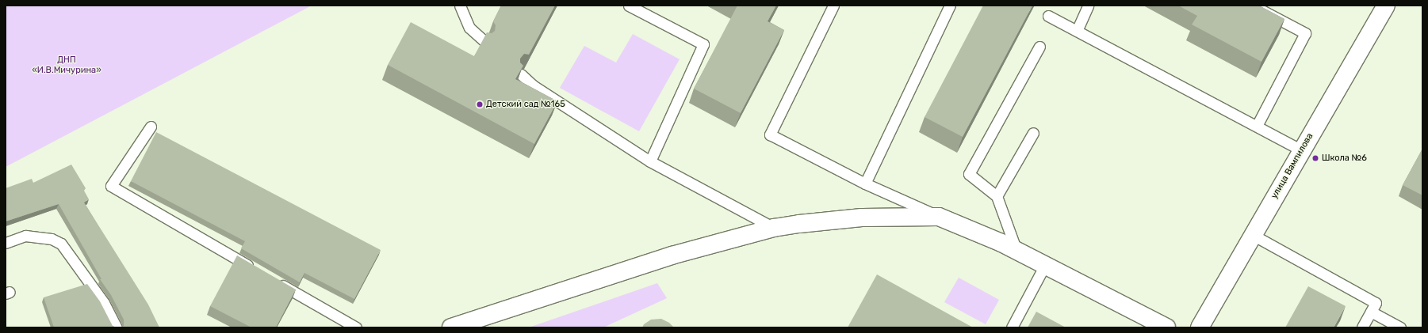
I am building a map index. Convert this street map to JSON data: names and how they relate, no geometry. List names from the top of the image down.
{
  "streets": {
    "street": ["улица Вампилова"]
  },
  "parks": ["ДНП «И.В.Мичурина»"],
  "places": ["Детский сад №165", "Школа №6"]
}
